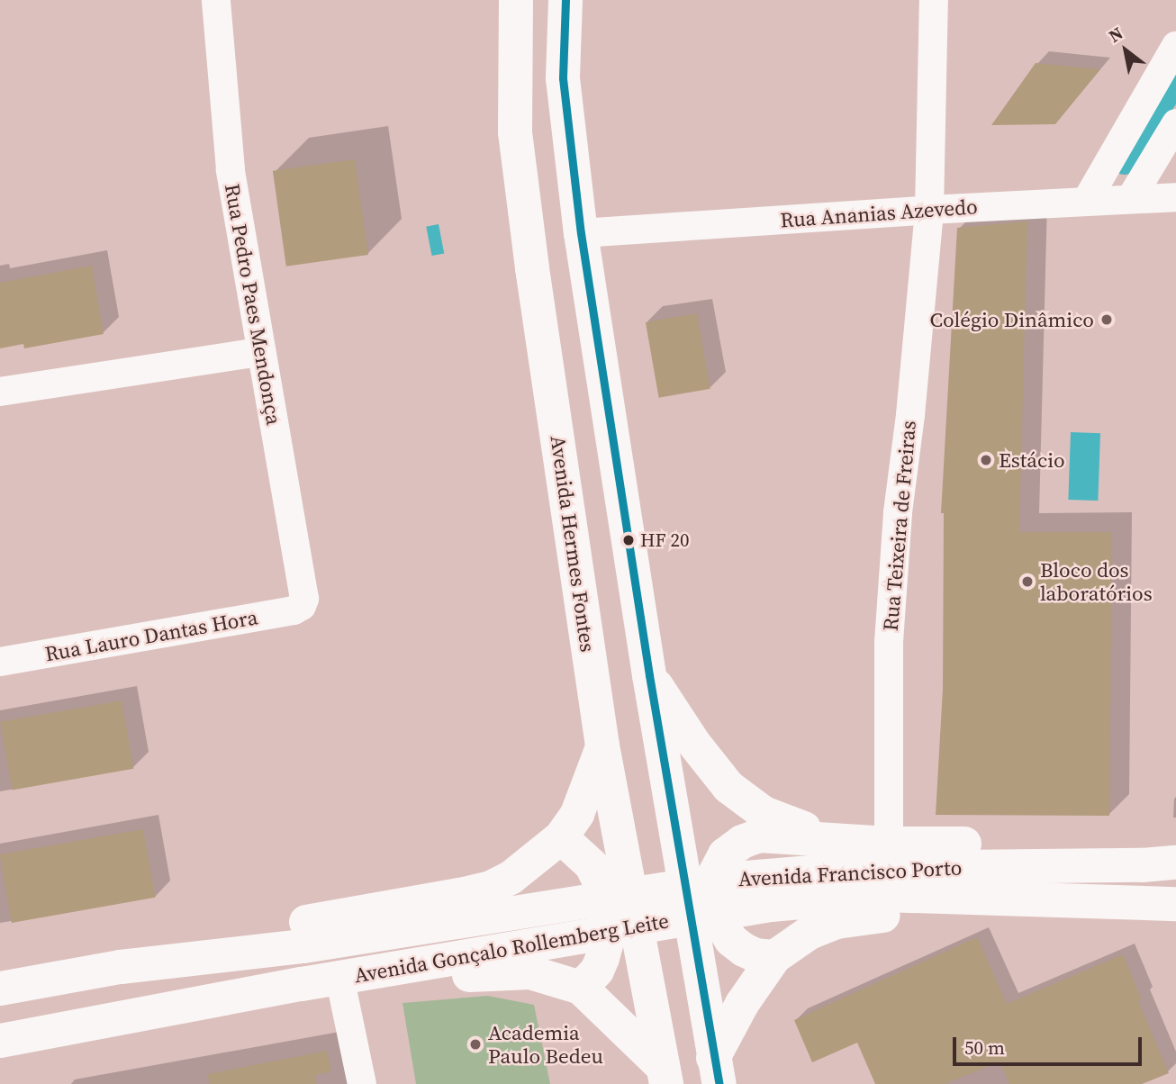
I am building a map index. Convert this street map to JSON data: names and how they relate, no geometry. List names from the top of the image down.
{
  "streets": {
    "main road": ["Avenida Hermes Fontes", "Avenida Francisco Porto", "Avenida Gonçalo Rollemberg Leite"],
    "street": [
      "Rua Ananias Azevedo",
      "Rua Pedro Paes Mendonça",
      "Rua Teixeira de Freiras",
      "Rua Lauro Dantas Hora"
    ]
  },
  "crossings": [
    ["Rua Ananias Azevedo", "Rua Teixeira de Freiras"],
    ["Rua Pedro Paes Mendonça", "Rua Lauro Dantas Hora"]
  ],
  "places": [
    "Colégio Dinâmico",
    "Estácio",
    "HF 20",
    "Bloco dos laboratórios",
    "Academia Paulo Bedeu"
  ],
  "scale_bar": "50 m",
  "north": "top left"
}
